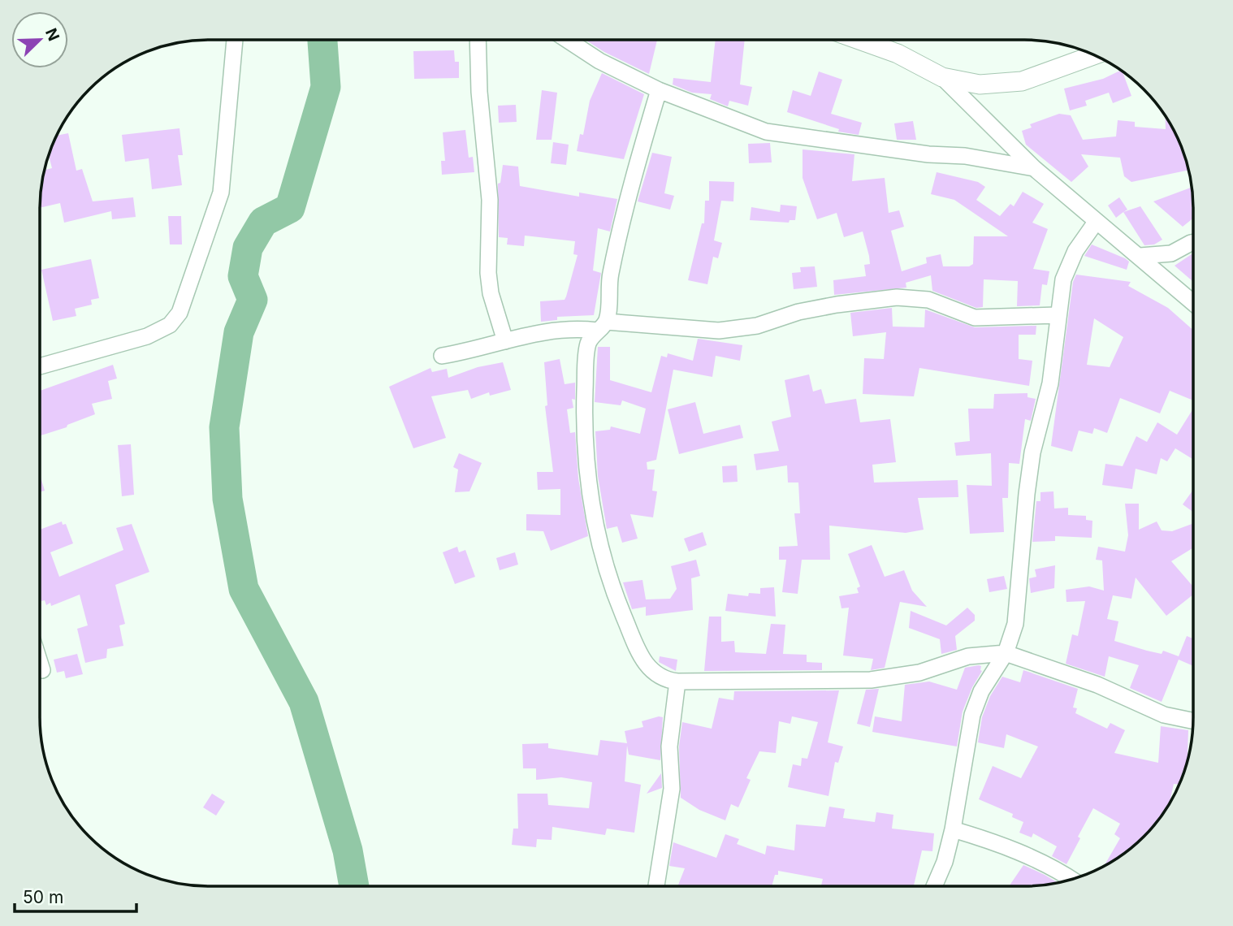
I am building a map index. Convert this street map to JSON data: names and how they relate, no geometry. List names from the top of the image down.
{
  "scale_bar": "50 m",
  "north": "top right"
}
